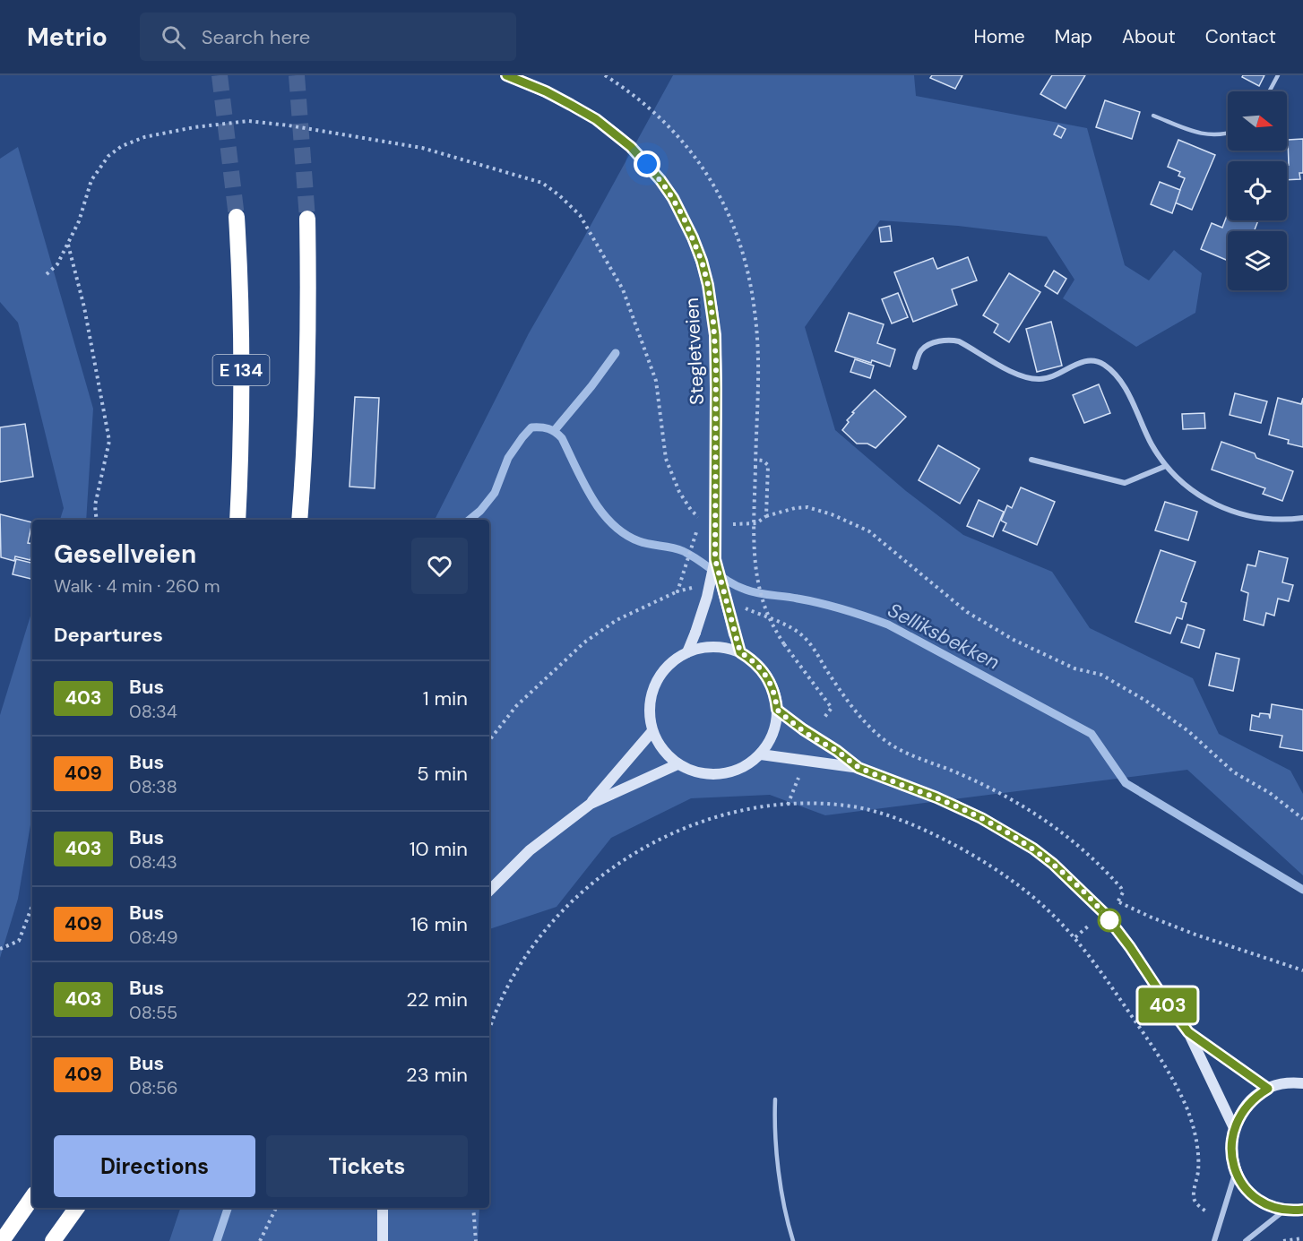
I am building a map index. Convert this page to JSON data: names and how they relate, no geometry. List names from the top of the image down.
{
  "streets": {
    "highway": ["E 134"],
    "main road": ["Stegletveien"]
  },
  "water": ["Selliksbekken"],
  "lines": ["bus line 403"],
  "north": "right",
  "page": {
    "header": "Metrio",
    "search": "Search here",
    "nav": [
      "Home",
      "Map",
      "About",
      "Contact"
    ],
    "on_map": "403",
    "heading": [
      ["Gesellveien", "Walk · 4 min · 260 m"],
      "Departures"
    ],
    "list": [
      {
        "mark": "403",
        "name": "Bus",
        "note": "08:34",
        "value": "1 min"
      },
      {
        "mark": "409",
        "name": "Bus",
        "note": "08:38",
        "value": "5 min"
      },
      {
        "mark": "403",
        "name": "Bus",
        "note": "08:43",
        "value": "10 min"
      },
      {
        "mark": "409",
        "name": "Bus",
        "note": "08:49",
        "value": "16 min"
      },
      {
        "mark": "403",
        "name": "Bus",
        "note": "08:55",
        "value": "22 min"
      },
      {
        "mark": "409",
        "name": "Bus",
        "note": "08:56",
        "value": "23 min"
      }
    ],
    "buttons": ["Directions", "Tickets"]
  }
}
